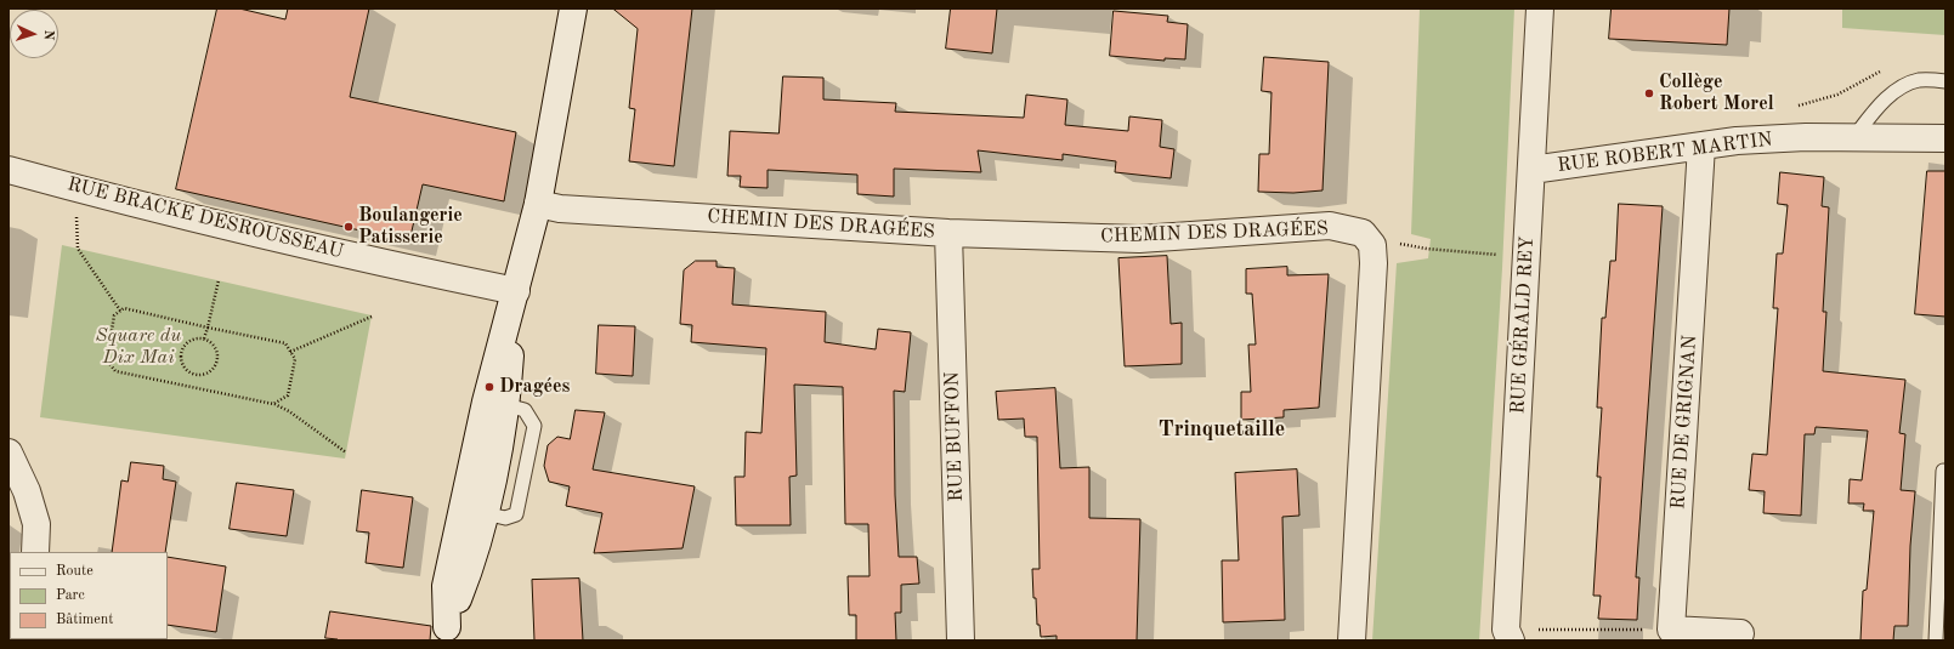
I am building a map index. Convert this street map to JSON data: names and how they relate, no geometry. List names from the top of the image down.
{
  "streets": {
    "street": [
      "RUE ROBERT MARTIN",
      "RUE BRACKE DESROUSSEAU",
      "CHEMIN DES DRAGÉES",
      "RUE GÉRALD REY",
      "RUE DE GRIGNAN",
      "RUE BUFFON"
    ]
  },
  "crossings": [
    ["RUE ROBERT MARTIN", "RUE GÉRALD REY"],
    ["RUE ROBERT MARTIN", "RUE DE GRIGNAN"],
    ["CHEMIN DES DRAGÉES", "RUE BUFFON"]
  ],
  "districts": ["Trinquetaille"],
  "parks": ["Square du Dix Mai"],
  "places": ["Collège Robert Morel", "Boulangerie Patisserie", "Dragées"],
  "legend": ["Route", "Parc", "Bâtiment"],
  "north": "right"
}
